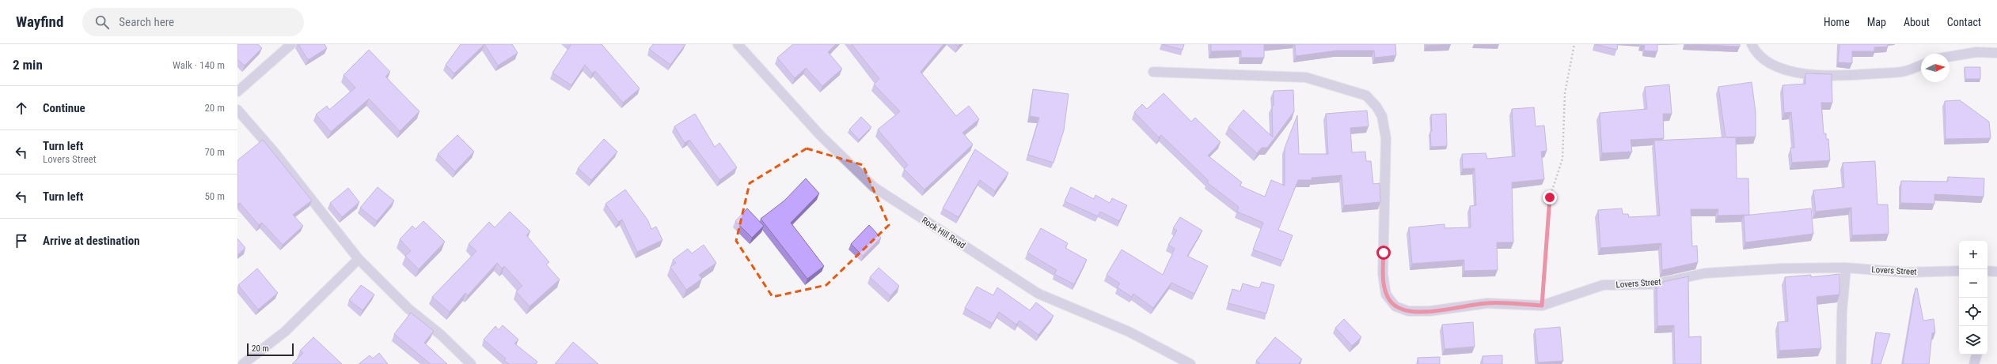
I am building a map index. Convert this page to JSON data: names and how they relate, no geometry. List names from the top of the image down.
{
  "streets": {
    "street": ["Rock Hill Road", "Lovers Street"]
  },
  "scale_bar": "20 m",
  "north": "right",
  "page": {
    "header": "Wayfind",
    "search": "Search here",
    "nav": [
      "Home",
      "Map",
      "About",
      "Contact"
    ],
    "heading": ["2 min", "Walk · 140 m"],
    "list": [
      ["Continue", "20 m"],
      ["Turn left", "Lovers Street", "70 m"],
      ["Turn left", "50 m"],
      "Arrive at destination"
    ],
    "map_buttons": ["+", "−"],
    "scale": "20 m"
  }
}
